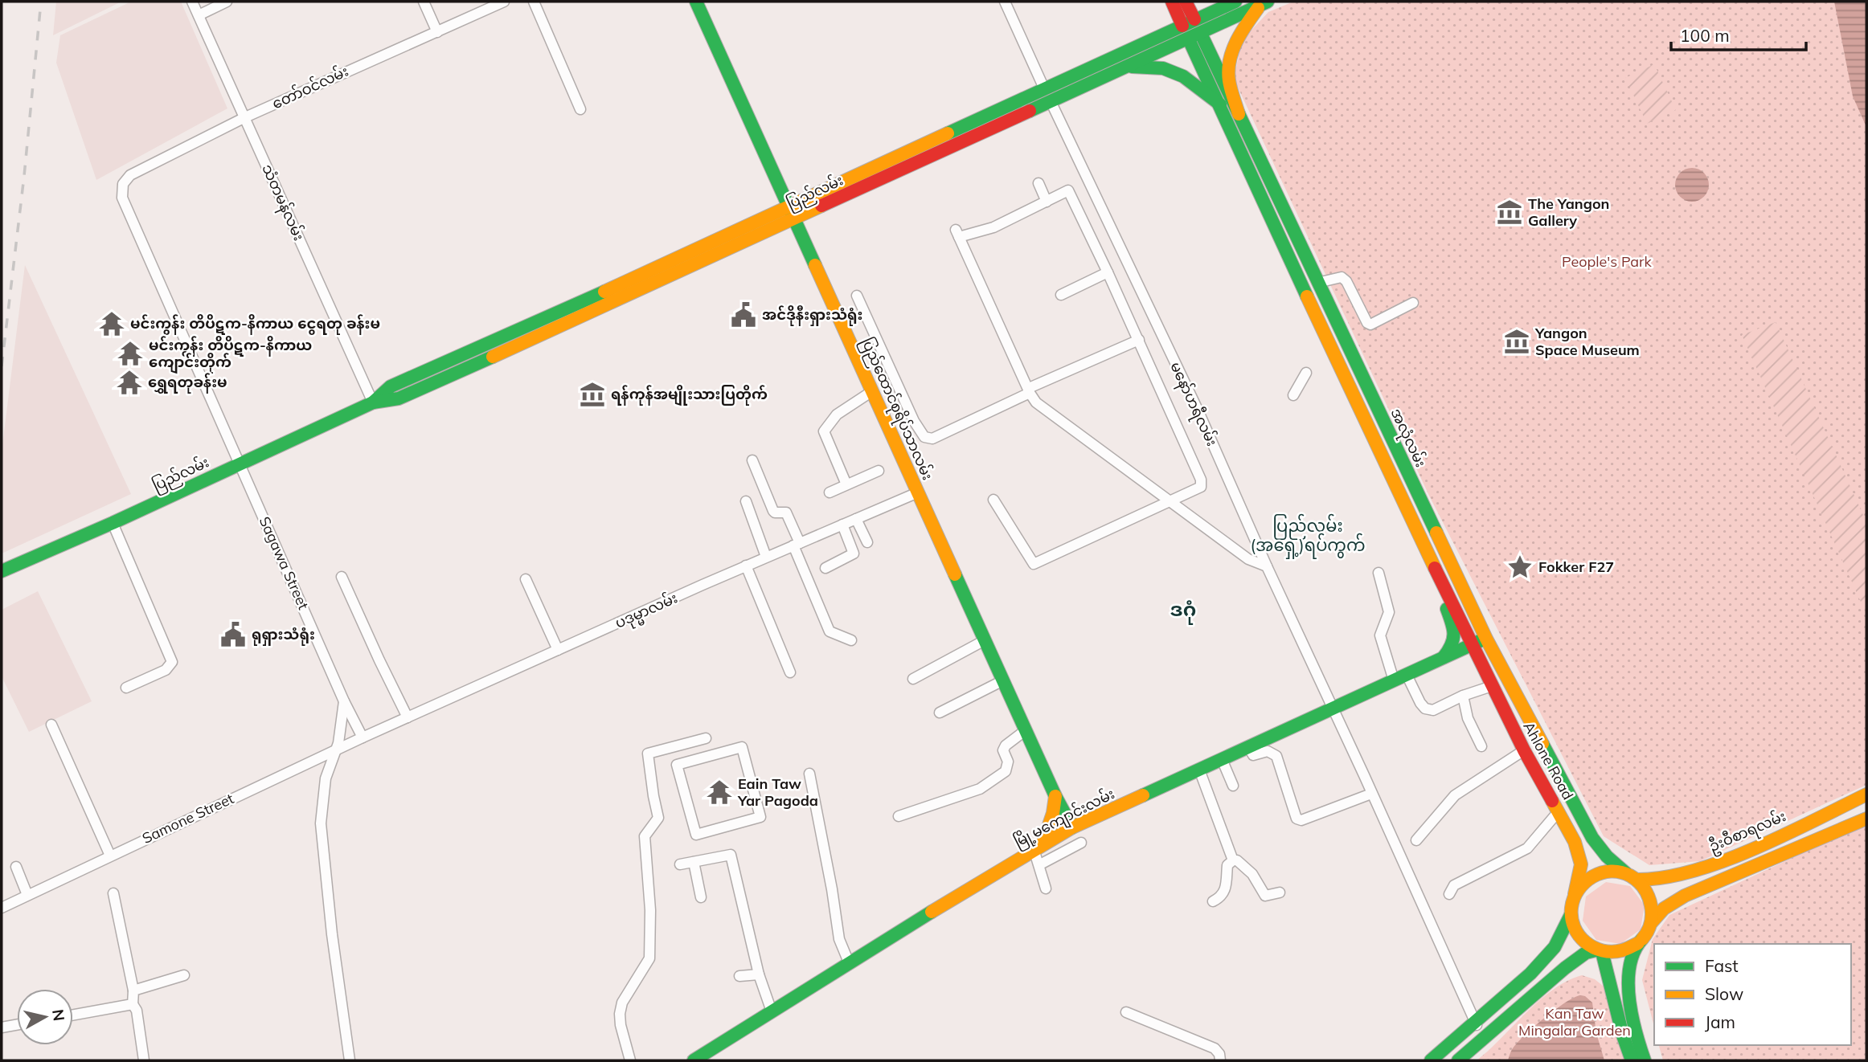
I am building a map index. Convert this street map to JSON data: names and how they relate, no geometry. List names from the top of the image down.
{
  "streets": {
    "main road": [
      "ပြည်လမ်း",
      "ပြည်ထောင်စုရိပ်သာလမ်း",
      "အလုံလမ်း",
      "Ahlone Road",
      "မြို့မကျောင်းလမ်း",
      "ဦးဝီစာရလမ်း"
    ],
    "street": [
      "တော်ဝင်လမ်း",
      "သံတမန်လမ်း",
      "မနော်ဟရီလမ်း",
      "Sagawa Street",
      "ပဒုမ္မာလမ်း",
      "Samone Street"
    ]
  },
  "crossings": [
    ["တော်ဝင်လမ်း", "သံတမန်လမ်း"],
    ["တော်ဝင်လမ်း", "Sagawa Street"],
    ["ပြည်လမ်း", "သံတမန်လမ်း"],
    ["ပြည်လမ်း", "မနော်ဟရီလမ်း"],
    ["ပြည်လမ်း", "ပြည်ထောင်စုရိပ်သာလမ်း"],
    ["ပြည်လမ်း", "အလုံလမ်း"],
    ["ပြည်လမ်း", "Sagawa Street"],
    ["မနော်ဟရီလမ်း", "မြို့မကျောင်းလမ်း"],
    ["ပြည်ထောင်စုရိပ်သာလမ်း", "ပဒုမ္မာလမ်း"],
    ["ပြည်ထောင်စုရိပ်သာလမ်း", "မြို့မကျောင်းလမ်း"],
    ["အလုံလမ်း", "Ahlone Road"],
    ["အလုံလမ်း", "မြို့မကျောင်းလမ်း"],
    ["အလုံလမ်း", "ဦးဝီစာရလမ်း"],
    ["Sagawa Street", "Samone Street"],
    ["ပဒုမ္မာလမ်း", "Samone Street"],
    ["Ahlone Road", "မြို့မကျောင်းလမ်း"],
    ["Ahlone Road", "ဦးဝီစာရလမ်း"]
  ],
  "districts": ["ပြည်လမ်း (အရှေ့)ရပ်ကွက်", "ဒဂုံ"],
  "parks": ["People's Park", "Kan Taw Mingalar Garden"],
  "places": {
    "museum": ["The Yangon Gallery", "Yangon Space Museum", "ရန်ကုန်အမျိုးသားပြတိုက်"],
    "public building": ["အင်ဒိုနီးရှားသံရုံး", "ရုရှားသံရုံး"],
    "temple": [
      "မင်းကွန်း တိပိဋက-နိကာယ ငွေရတု ခန်းမ",
      "မင်းကွန်း တိပိဋက-နိကာယ ကျောင်းတိုက်",
      "ရွှေရတုခန်းမ",
      "Eain Taw Yar Pagoda"
    ],
    "place": ["Fokker F27"]
  },
  "legend": ["Fast", "Slow", "Jam"],
  "scale_bar": "100 m",
  "north": "right"
}
